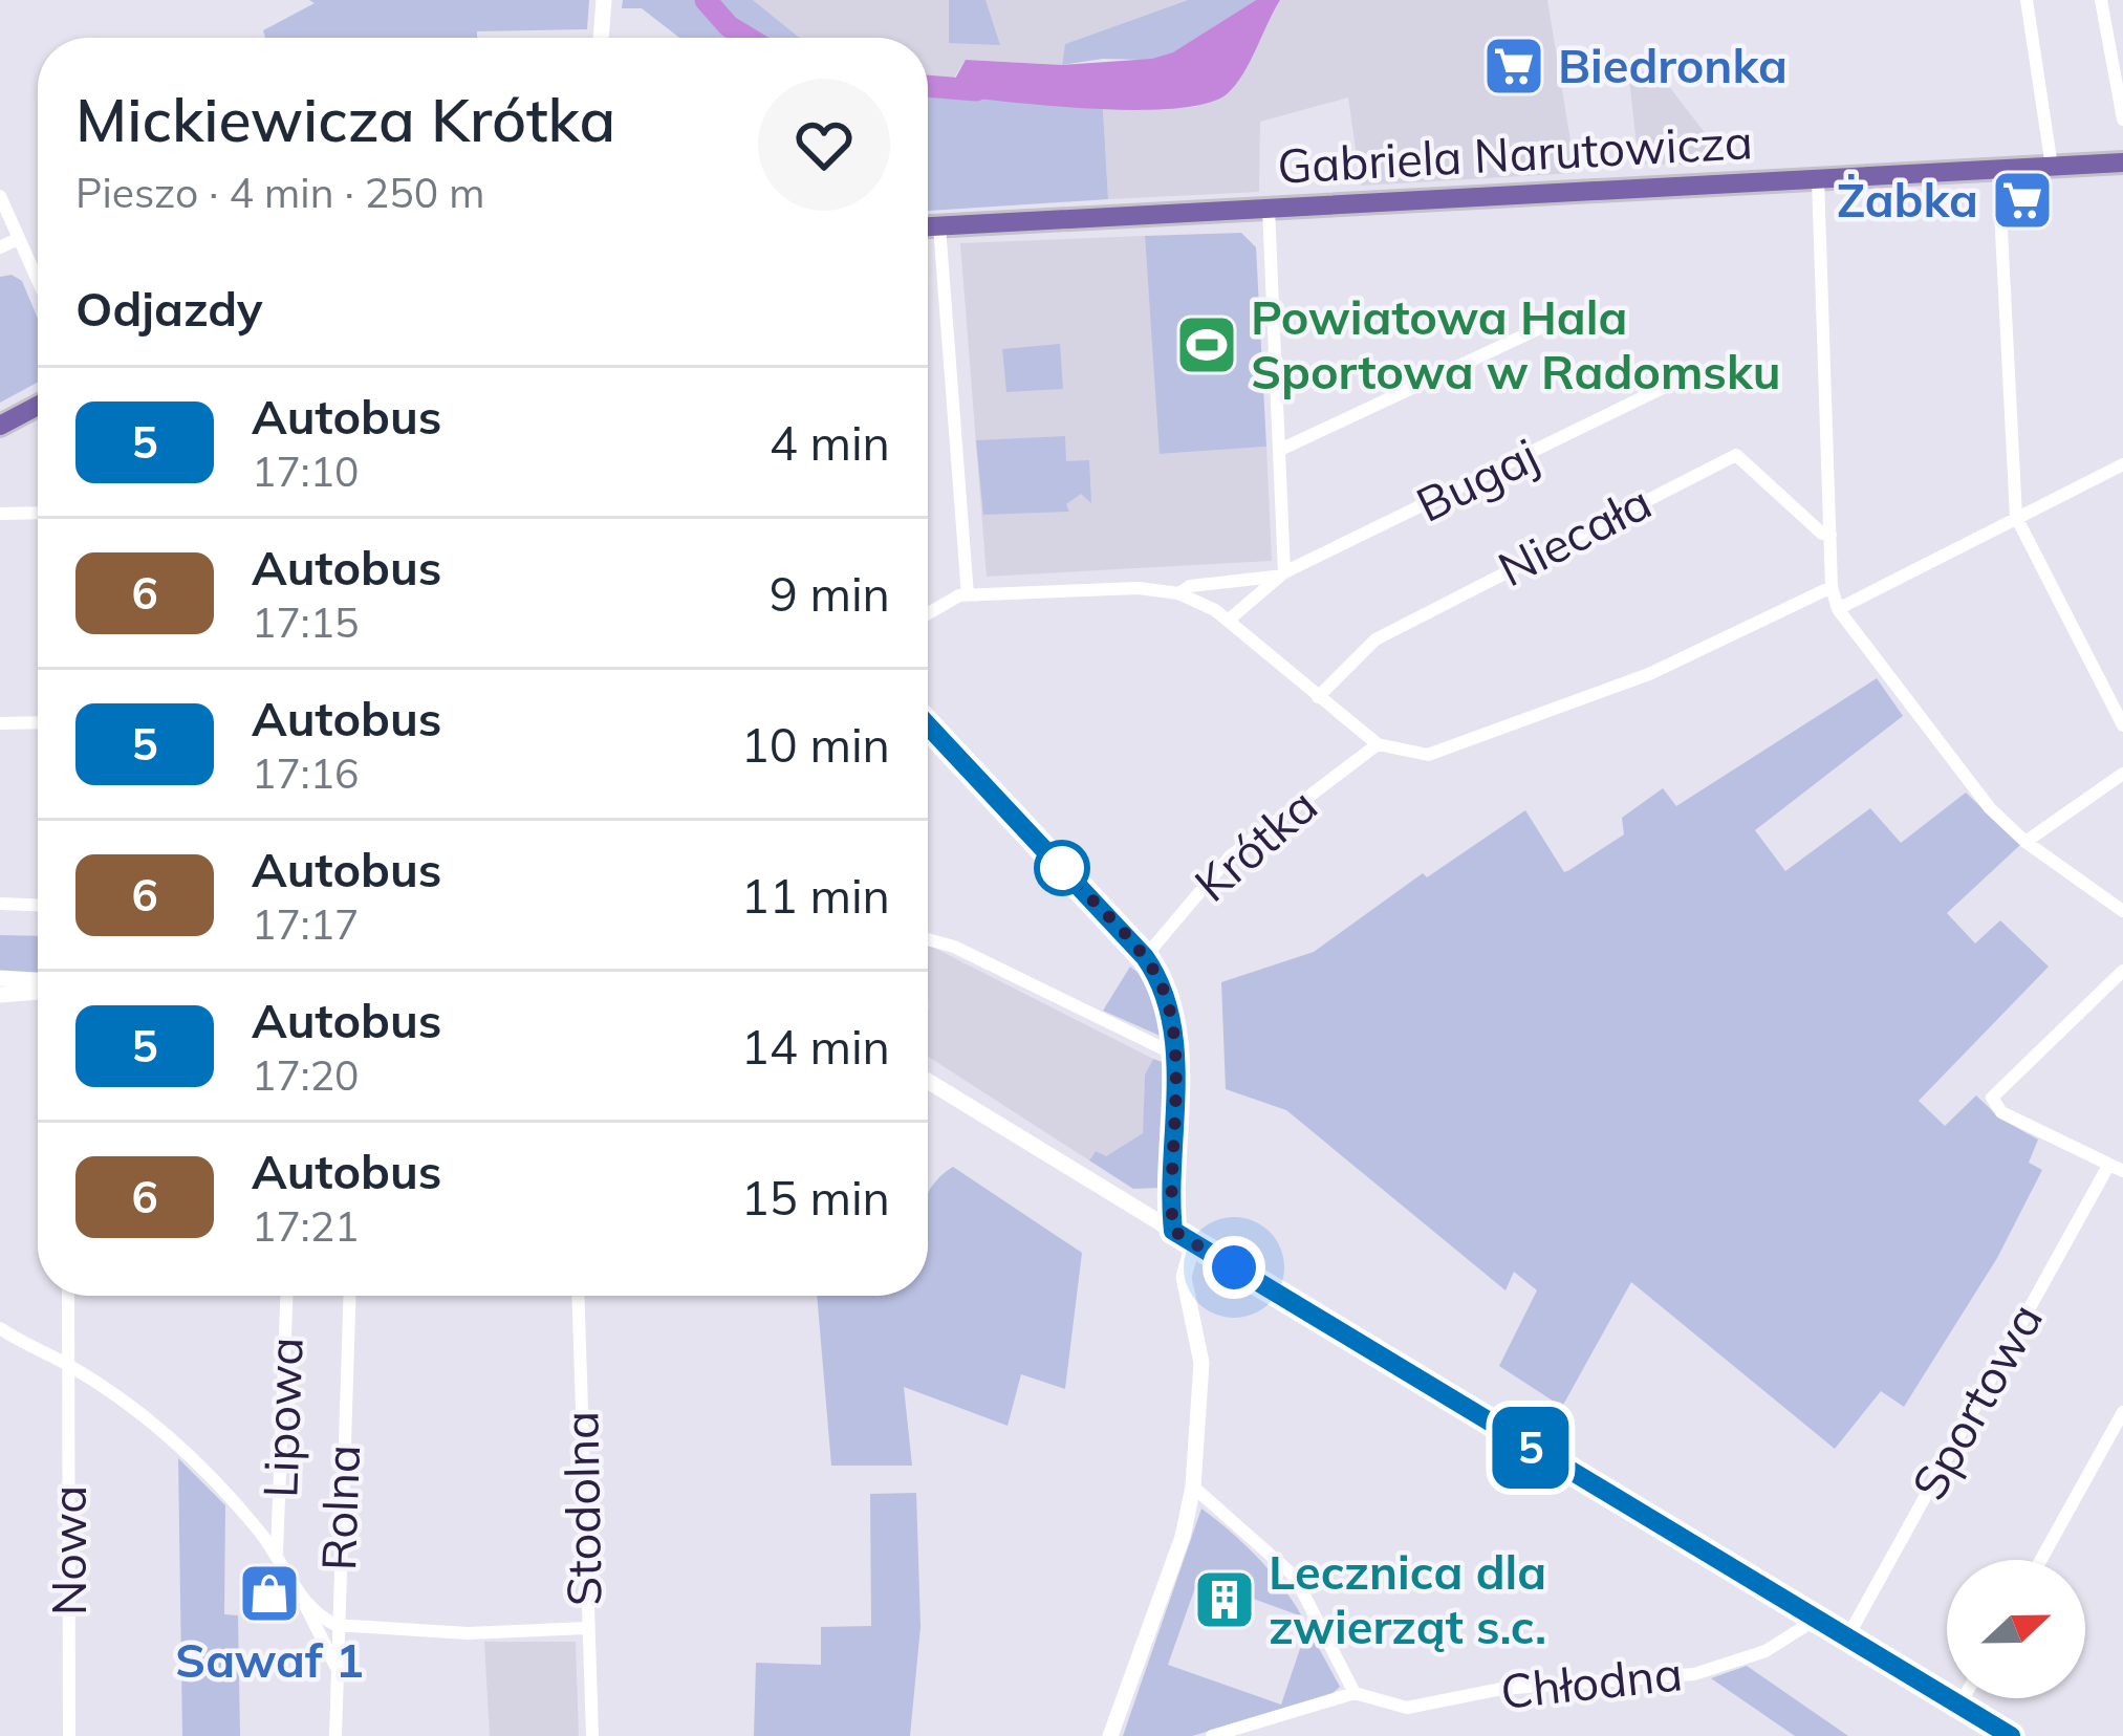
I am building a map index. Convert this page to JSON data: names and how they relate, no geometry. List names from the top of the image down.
{
  "streets": {
    "main road": ["Gabriela Narutowicza"],
    "street": [
      "Bugaj",
      "Niecała",
      "Krótka",
      "Sportowa",
      "Lipowa",
      "Rolna",
      "Stodolna",
      "Nowa",
      "Chłodna"
    ]
  },
  "places": {
    "supermarket": ["Biedronka", "Żabka"],
    "sports": ["Powiatowa Hala Sportowa w Radomsku"],
    "shop": ["Sawaf 1"],
    "building": ["Lecznica dla zwierząt s.c."]
  },
  "lines": ["bus line 5"],
  "north": "right",
  "page": {
    "on_map": "5",
    "heading": [
      ["Mickiewicza Krótka", "Pieszo · 4 min · 250 m"],
      "Odjazdy"
    ],
    "list": [
      {
        "mark": "5",
        "name": "Autobus",
        "note": "17:10",
        "value": "4 min"
      },
      {
        "mark": "6",
        "name": "Autobus",
        "note": "17:15",
        "value": "9 min"
      },
      {
        "mark": "5",
        "name": "Autobus",
        "note": "17:16",
        "value": "10 min"
      },
      {
        "mark": "6",
        "name": "Autobus",
        "note": "17:17",
        "value": "11 min"
      },
      {
        "mark": "5",
        "name": "Autobus",
        "note": "17:20",
        "value": "14 min"
      },
      {
        "mark": "6",
        "name": "Autobus",
        "note": "17:21",
        "value": "15 min"
      }
    ]
  }
}
